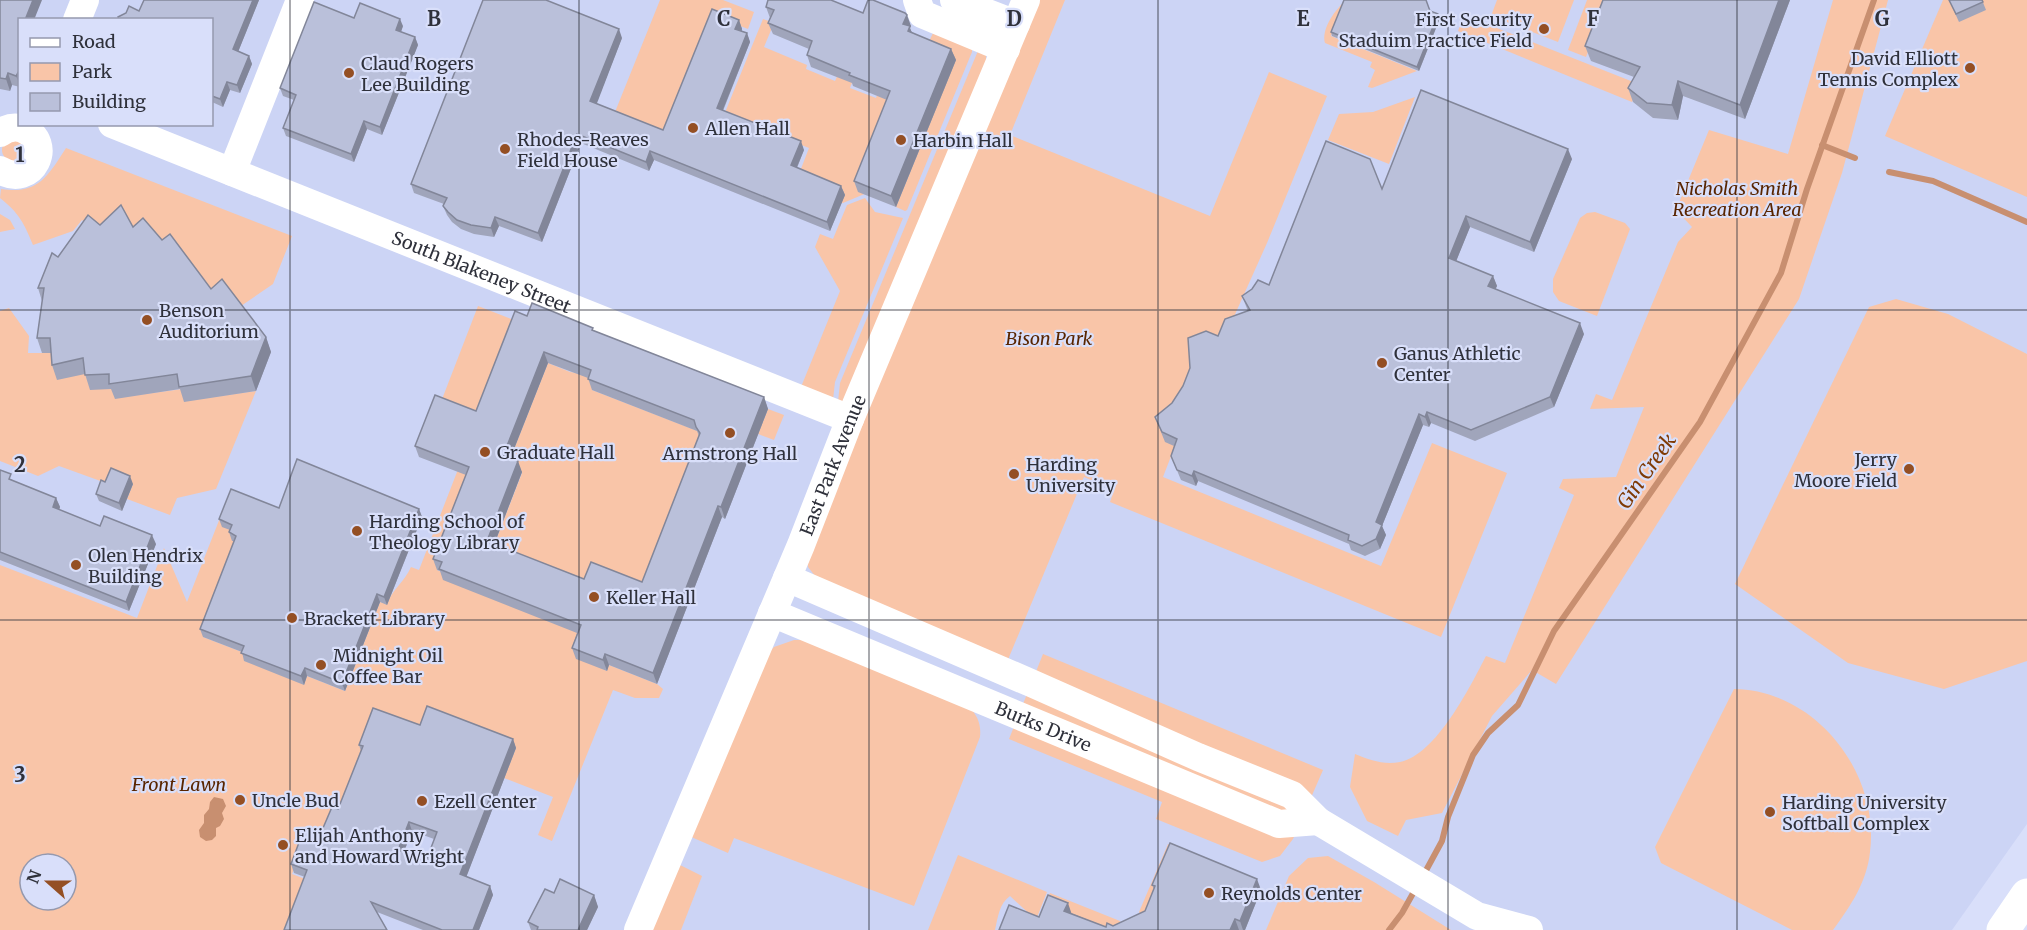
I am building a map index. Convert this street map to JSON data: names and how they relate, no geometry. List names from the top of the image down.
{
  "streets": {
    "street": ["South Blakeney Street", "East Park Avenue", "Burks Drive"]
  },
  "crossings": [
    ["South Blakeney Street", "East Park Avenue"],
    ["East Park Avenue", "Burks Drive"]
  ],
  "water": ["Gin Creek"],
  "parks": ["Nicholas Smith Recreation Area", "Bison Park", "Front Lawn"],
  "places": [
    "First Security Staduim Practice Field",
    "David Elliott Tennis Complex",
    "Claud Rogers Lee Building",
    "Allen Hall",
    "Harbin Hall",
    "Rhodes-Reaves Field House",
    "Benson Auditorium",
    "Ganus Athletic Center",
    "Armstrong Hall",
    "Graduate Hall",
    "Jerry Moore Field",
    "Harding University",
    "Harding School of Theology Library",
    "Olen Hendrix Building",
    "Keller Hall",
    "Brackett Library",
    "Midnight Oil Coffee Bar",
    "Uncle Bud",
    "Ezell Center",
    "Harding University Softball Complex",
    "Elijah Anthony and Howard Wright",
    "Reynolds Center"
  ],
  "legend": ["Road", "Park", "Building"],
  "north": "left",
  "grid": {
    "columns": [
      "B",
      "C",
      "D",
      "E",
      "F",
      "G"
    ],
    "rows": ["1", "2", "3"]
  }
}
